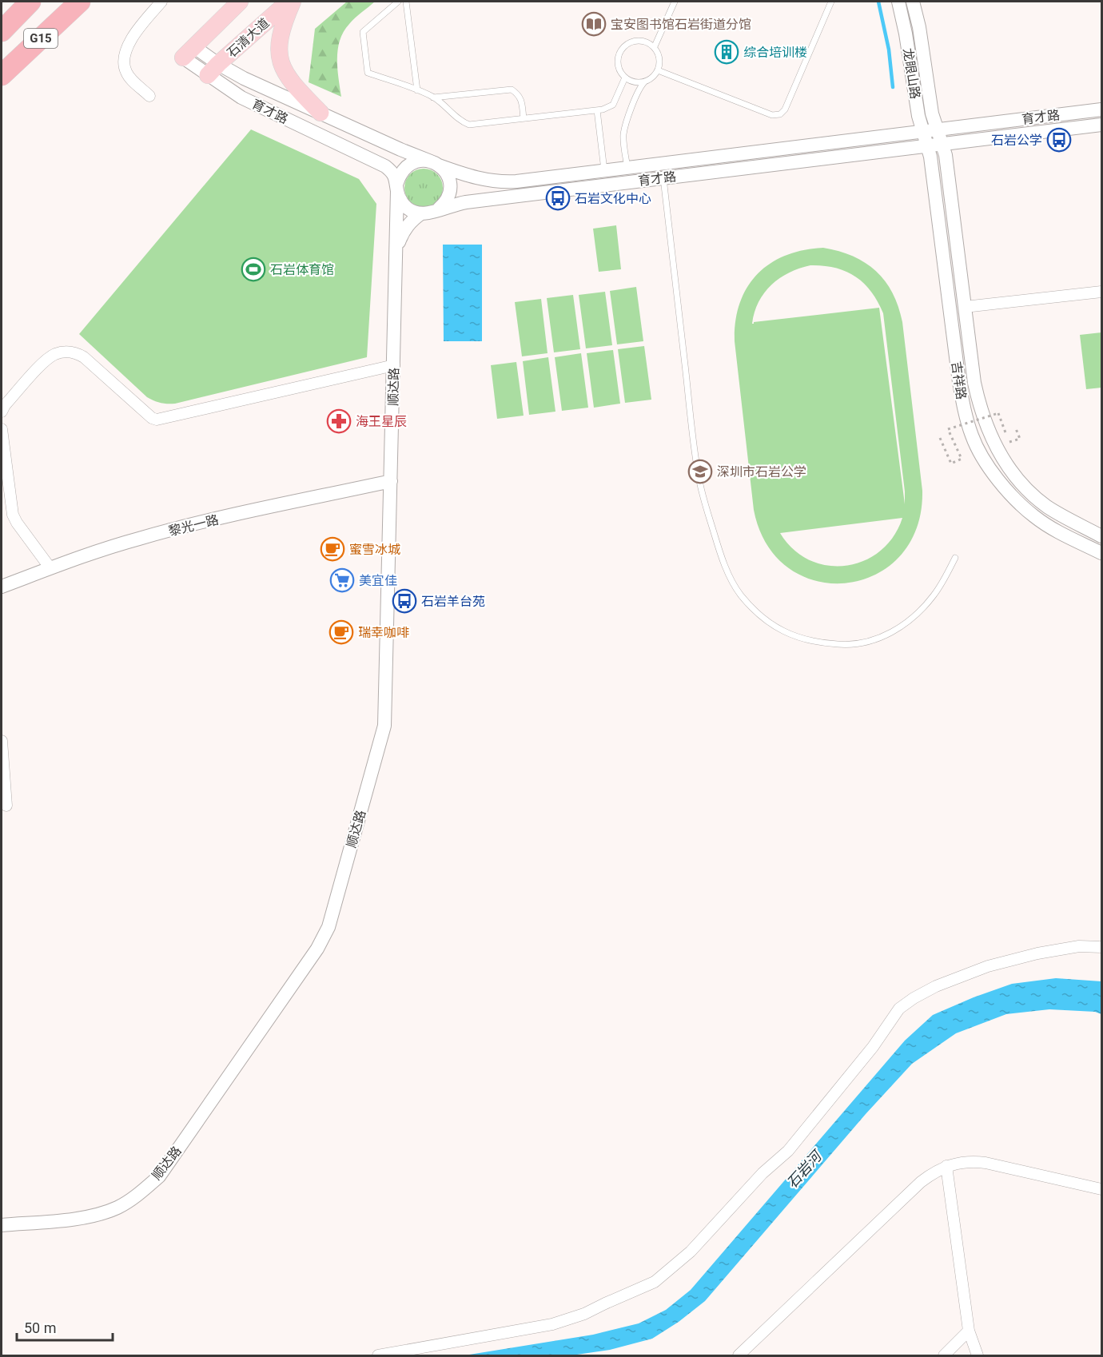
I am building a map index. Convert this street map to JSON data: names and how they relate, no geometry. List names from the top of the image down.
{
  "streets": {
    "highway": ["G15"],
    "main road": ["石清大道"],
    "street": [
      "龙眼山路",
      "育才路",
      "吉祥路",
      "顺达路",
      "黎光一路"
    ]
  },
  "crossings": [
    ["石清大道", "育才路"],
    ["龙眼山路", "育才路"],
    ["龙眼山路", "吉祥路"],
    ["育才路", "吉祥路"],
    ["育才路", "顺达路"],
    ["顺达路", "黎光一路"]
  ],
  "water": ["石岩河"],
  "places": {
    "library": ["宝安图书馆石岩街道分馆"],
    "building": ["综合培训楼"],
    "bus stop": ["石岩公学", "石岩文化中心", "石岩羊台苑"],
    "sports": ["石岩体育馆"],
    "pharmacy": ["海王星辰"],
    "school or university": ["深圳市石岩公学"],
    "cafe": ["蜜雪冰城", "瑞幸咖啡"],
    "supermarket": ["美宜佳"]
  },
  "scale_bar": "50 m"
}
